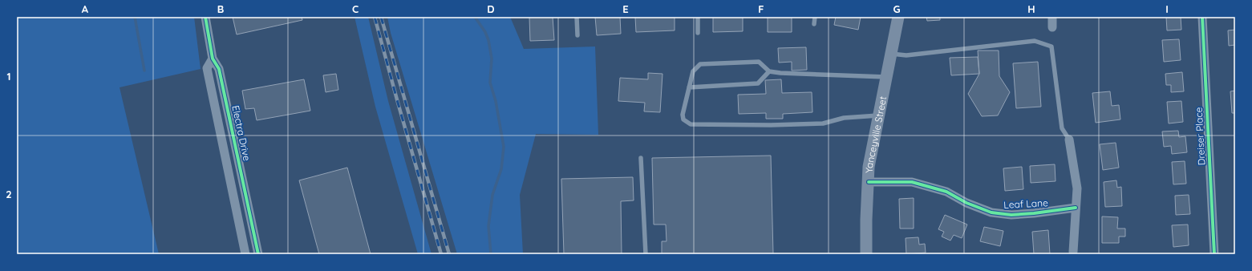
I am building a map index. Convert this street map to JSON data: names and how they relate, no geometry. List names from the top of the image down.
{
  "streets": {
    "main road": ["Yanceyville Street"],
    "street": ["Electra Drive", "Dreiser Place", "Leaf Lane"]
  },
  "crossings": [
    ["Yanceyville Street", "Leaf Lane"]
  ],
  "grid": {
    "columns": [
      "A",
      "B",
      "C",
      "D",
      "E",
      "F",
      "G",
      "H",
      "I"
    ],
    "rows": ["1", "2"]
  }
}
